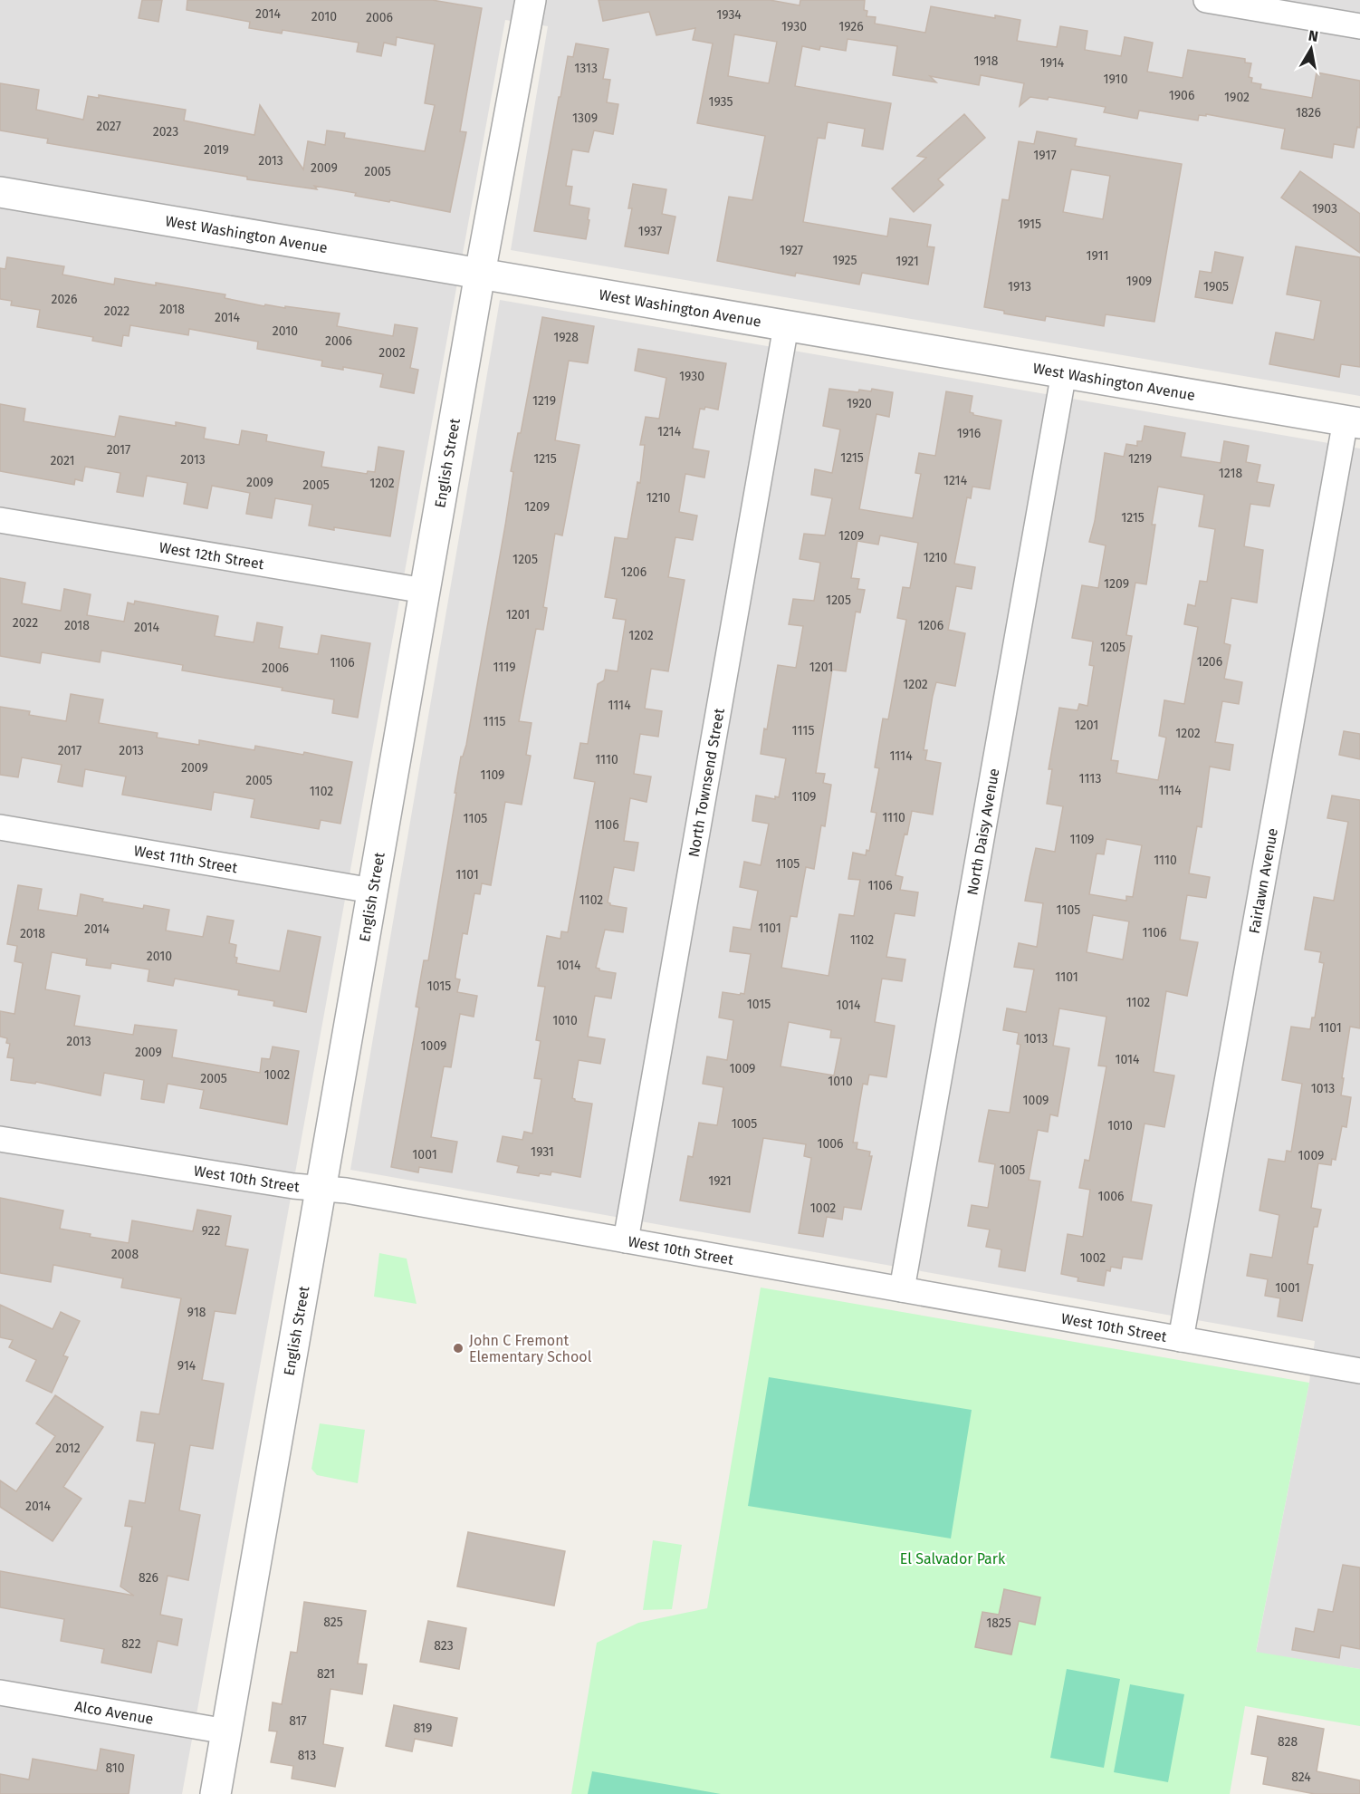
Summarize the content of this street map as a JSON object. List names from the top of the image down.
{
  "streets": {
    "street": [
      "West Washington Avenue",
      "English Street",
      "West 12th Street",
      "North Townsend Street",
      "North Daisy Avenue",
      "West 11th Street",
      "Fairlawn Avenue",
      "West 10th Street",
      "Alco Avenue"
    ]
  },
  "crossings": [
    ["West Washington Avenue", "English Street"],
    ["West Washington Avenue", "North Townsend Street"],
    ["West Washington Avenue", "North Daisy Avenue"],
    ["West Washington Avenue", "Fairlawn Avenue"],
    ["English Street", "West 12th Street"],
    ["English Street", "West 11th Street"],
    ["English Street", "West 10th Street"],
    ["English Street", "Alco Avenue"],
    ["North Townsend Street", "West 10th Street"],
    ["North Daisy Avenue", "West 10th Street"],
    ["Fairlawn Avenue", "West 10th Street"]
  ],
  "parks": ["El Salvador Park"],
  "places": ["John C Fremont Elementary School"],
  "house_numbers": [
    "2014",
    "1934",
    "2010",
    "2006",
    "1930",
    "1926",
    "1918",
    "1914",
    "1313",
    "1910",
    "1906",
    "1902",
    "1935",
    "1826",
    "1309",
    "2027",
    "2023",
    "2019",
    "1917",
    "2013",
    "2009",
    "2005",
    "1903",
    "1915",
    "1937",
    "1927",
    "1911",
    "1925",
    "1921",
    "1909",
    "1913",
    "1905",
    "2026",
    "2018",
    "2022",
    "2014",
    "2010",
    "1928",
    "2006",
    "2002",
    "1930",
    "1219",
    "1920",
    "1214",
    "1916",
    "2017",
    "1215",
    "1215",
    "1219",
    "2013",
    "2021",
    "1218",
    "1214",
    "2009",
    "1202",
    "2005",
    "1210",
    "1209",
    "1215",
    "1209",
    "1210",
    "1205",
    "1206",
    "1209",
    "1205",
    "1201",
    "2022",
    "2018",
    "1206",
    "2014",
    "1202",
    "1205",
    "1206",
    "1106",
    "1119",
    "1201",
    "2006",
    "1202",
    "1114",
    "1115",
    "1201",
    "1115",
    "1202",
    "2017",
    "2013",
    "1114",
    "1110",
    "2009",
    "1109",
    "1113",
    "2005",
    "1114",
    "1102",
    "1109",
    "1110",
    "1105",
    "1106",
    "1109",
    "1110",
    "1105",
    "1101",
    "1106",
    "1102",
    "1105",
    "1101",
    "2014",
    "1106",
    "2018",
    "1102",
    "2010",
    "1014",
    "1101",
    "1015",
    "1102",
    "1015",
    "1014",
    "1010",
    "1101",
    "1013",
    "2013",
    "1009",
    "2009",
    "1014",
    "1009",
    "1002",
    "2005",
    "1010",
    "1013",
    "1009",
    "1005",
    "1010",
    "1006",
    "1931",
    "1001",
    "1009",
    "1005",
    "1921",
    "1006",
    "1002",
    "922",
    "2008",
    "1002",
    "1001",
    "918",
    "914",
    "2012",
    "2014",
    "826",
    "825",
    "1825",
    "822",
    "823",
    "821",
    "817",
    "819",
    "828",
    "813",
    "810",
    "824"
  ],
  "north": "top"
}
